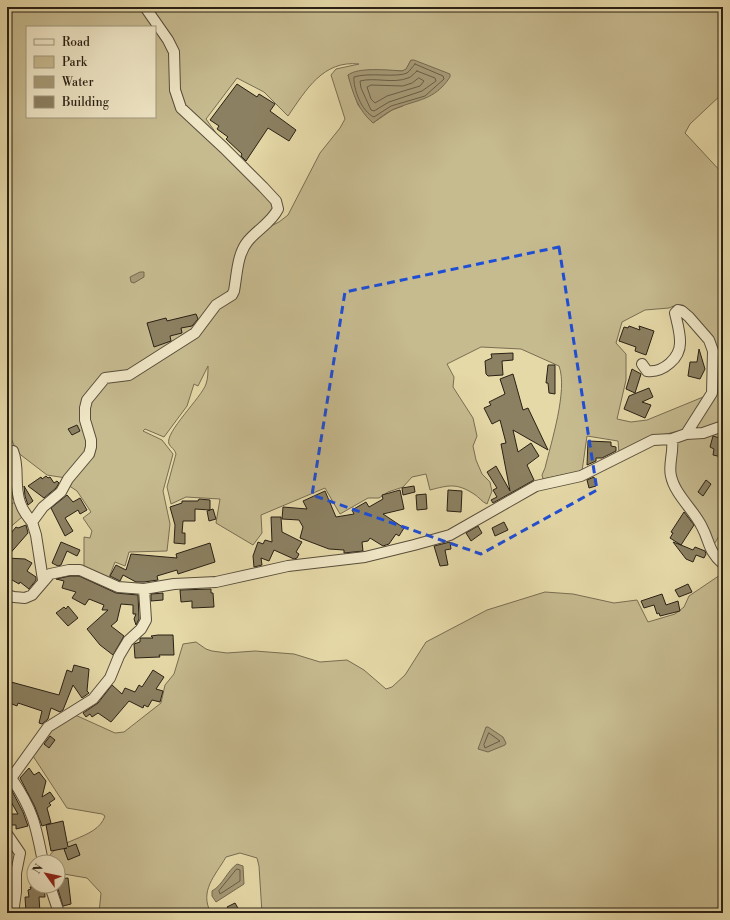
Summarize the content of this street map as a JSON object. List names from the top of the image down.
{
  "legend": [
    "Road",
    "Park",
    "Water",
    "Building"
  ],
  "north": "top left"
}
